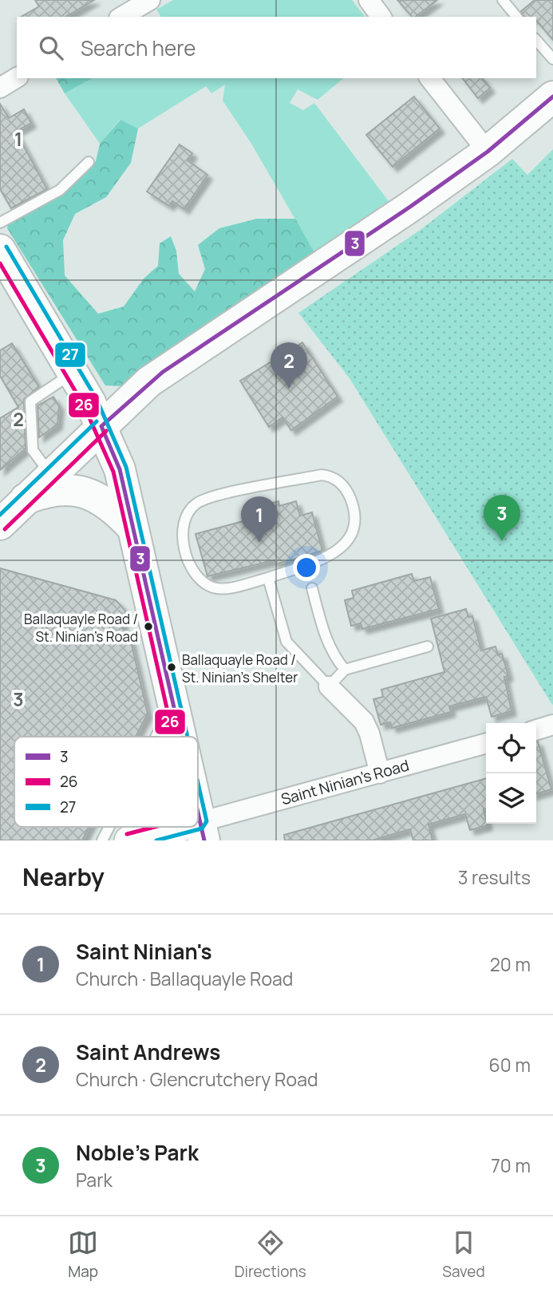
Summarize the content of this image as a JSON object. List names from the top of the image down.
{
  "streets": {
    "street": ["Saint Ninian's Road"]
  },
  "places": ["Ballaquayle Road / St. Ninian's Road", "Ballaquayle Road / St. Ninian's Shelter"],
  "lines": ["transit line 3", "transit line 27", "transit line 26"],
  "legend": ["3", "26", "27"],
  "page": {
    "search": "Search here",
    "pins": ["2", "3", "1"],
    "heading": ["Nearby", "3 results"],
    "list": [
      {
        "mark": "1",
        "name": "Saint Ninian's",
        "note": "Church · Ballaquayle Road",
        "value": "20 m"
      },
      {
        "mark": "2",
        "name": "Saint Andrews",
        "note": "Church · Glencrutchery Road",
        "value": "60 m"
      },
      {
        "mark": "3",
        "name": "Noble's Park",
        "note": "Park",
        "value": "70 m"
      }
    ],
    "nav": ["Map", "Directions", "Saved"]
  },
  "grid": {
    "rows": ["1", "2", "3"]
  }
}
